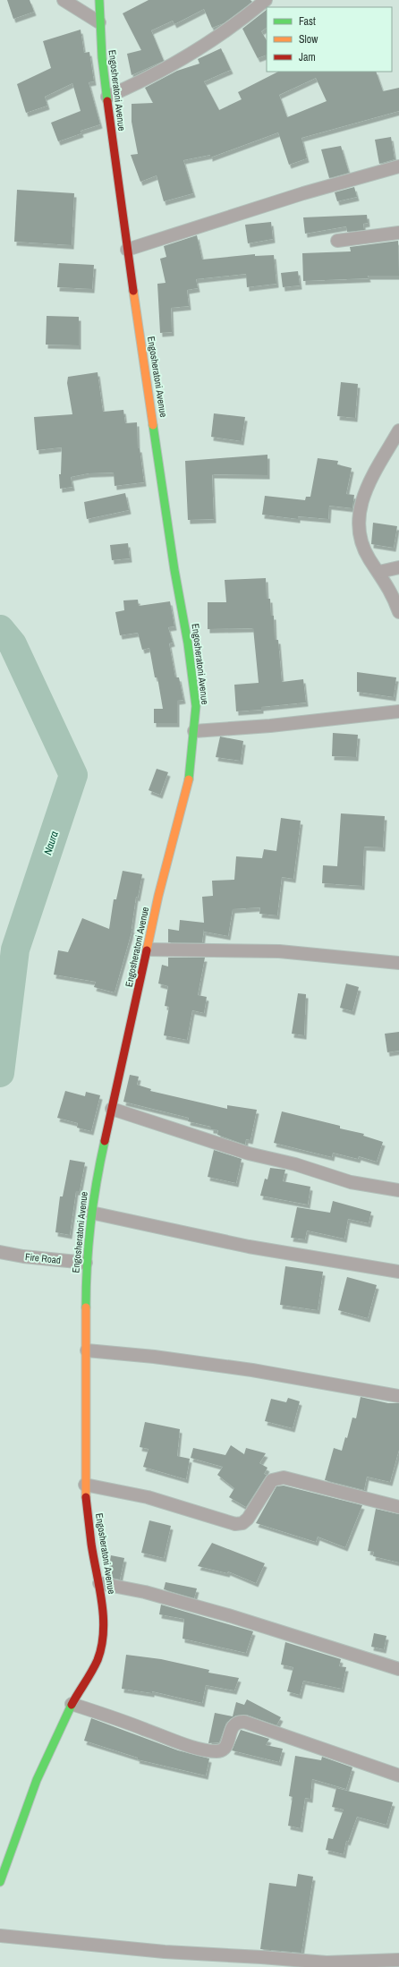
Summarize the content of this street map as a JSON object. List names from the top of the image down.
{
  "streets": {
    "street": ["Engosheratoni Avenue", "Fire Road"]
  },
  "crossings": [
    ["Engosheratoni Avenue", "Fire Road"]
  ],
  "water": ["Naura"],
  "legend": ["Fast", "Slow", "Jam"]
}
